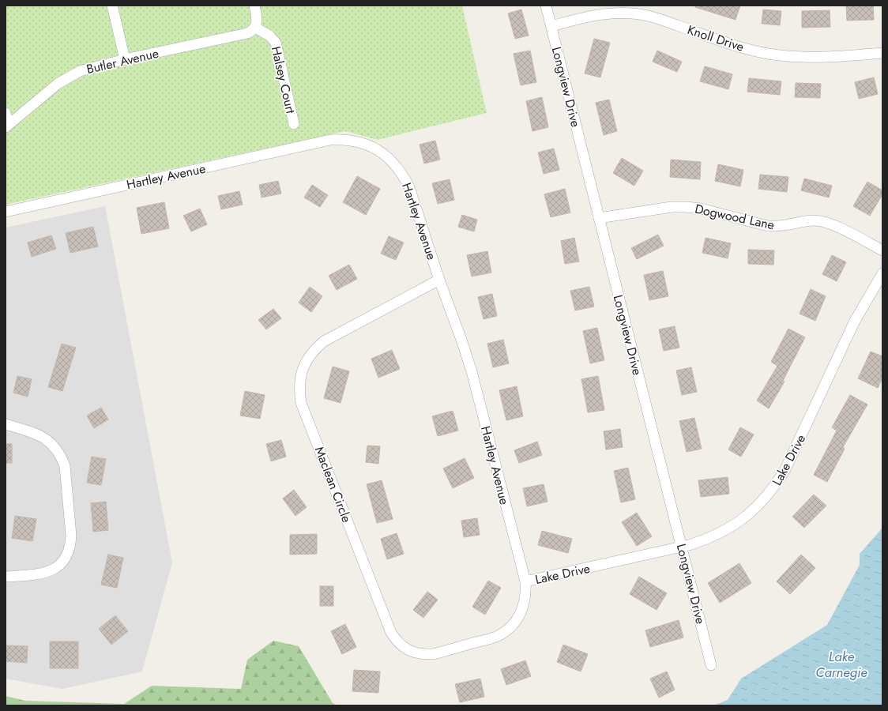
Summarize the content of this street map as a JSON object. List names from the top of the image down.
{
  "streets": {
    "street": [
      "Knoll Drive",
      "Butler Avenue",
      "Halsey Court",
      "Longview Drive",
      "Hartley Avenue",
      "Dogwood Lane",
      "Lake Drive",
      "Maclean Circle"
    ]
  },
  "crossings": [
    ["Knoll Drive", "Longview Drive"],
    ["Butler Avenue", "Halsey Court"],
    ["Longview Drive", "Dogwood Lane"],
    ["Longview Drive", "Lake Drive"],
    ["Hartley Avenue", "Lake Drive"],
    ["Hartley Avenue", "Maclean Circle"]
  ],
  "water": ["Lake Carnegie"]
}
